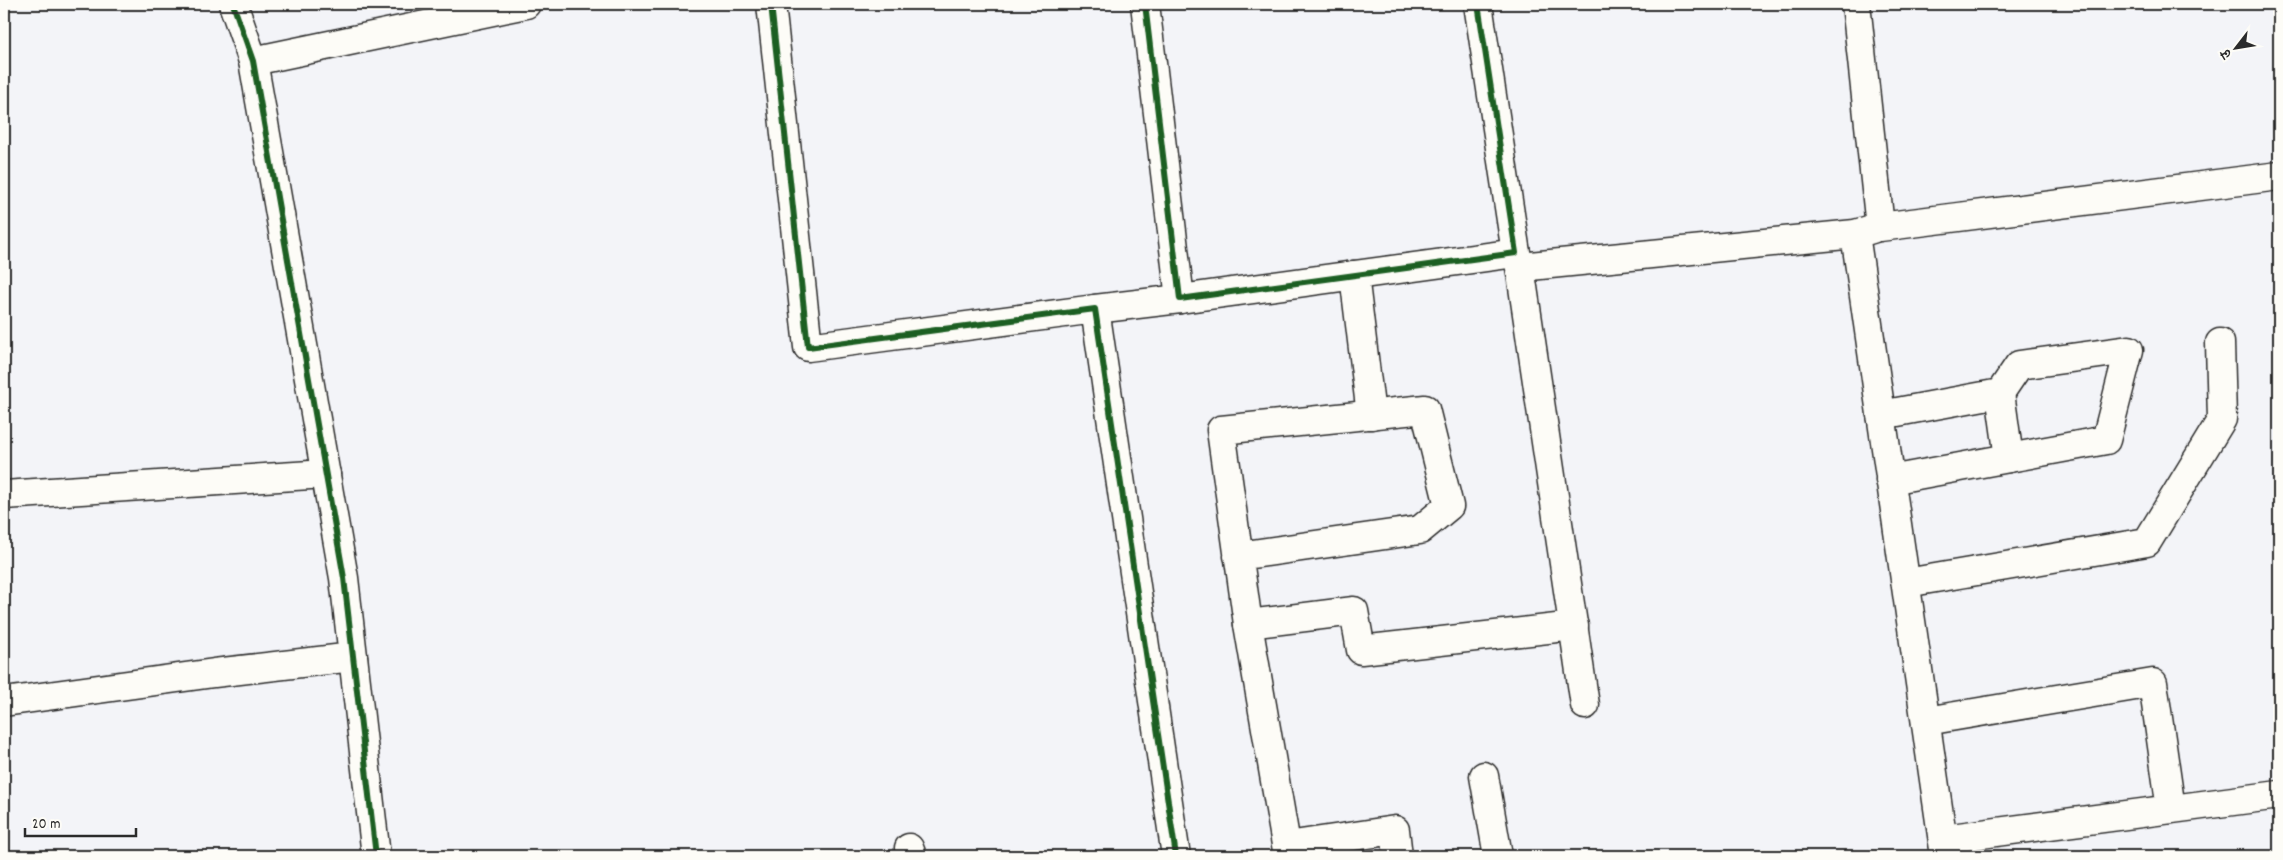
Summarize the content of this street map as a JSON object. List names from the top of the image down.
{
  "scale_bar": "20 m",
  "north": "bottom left"
}
